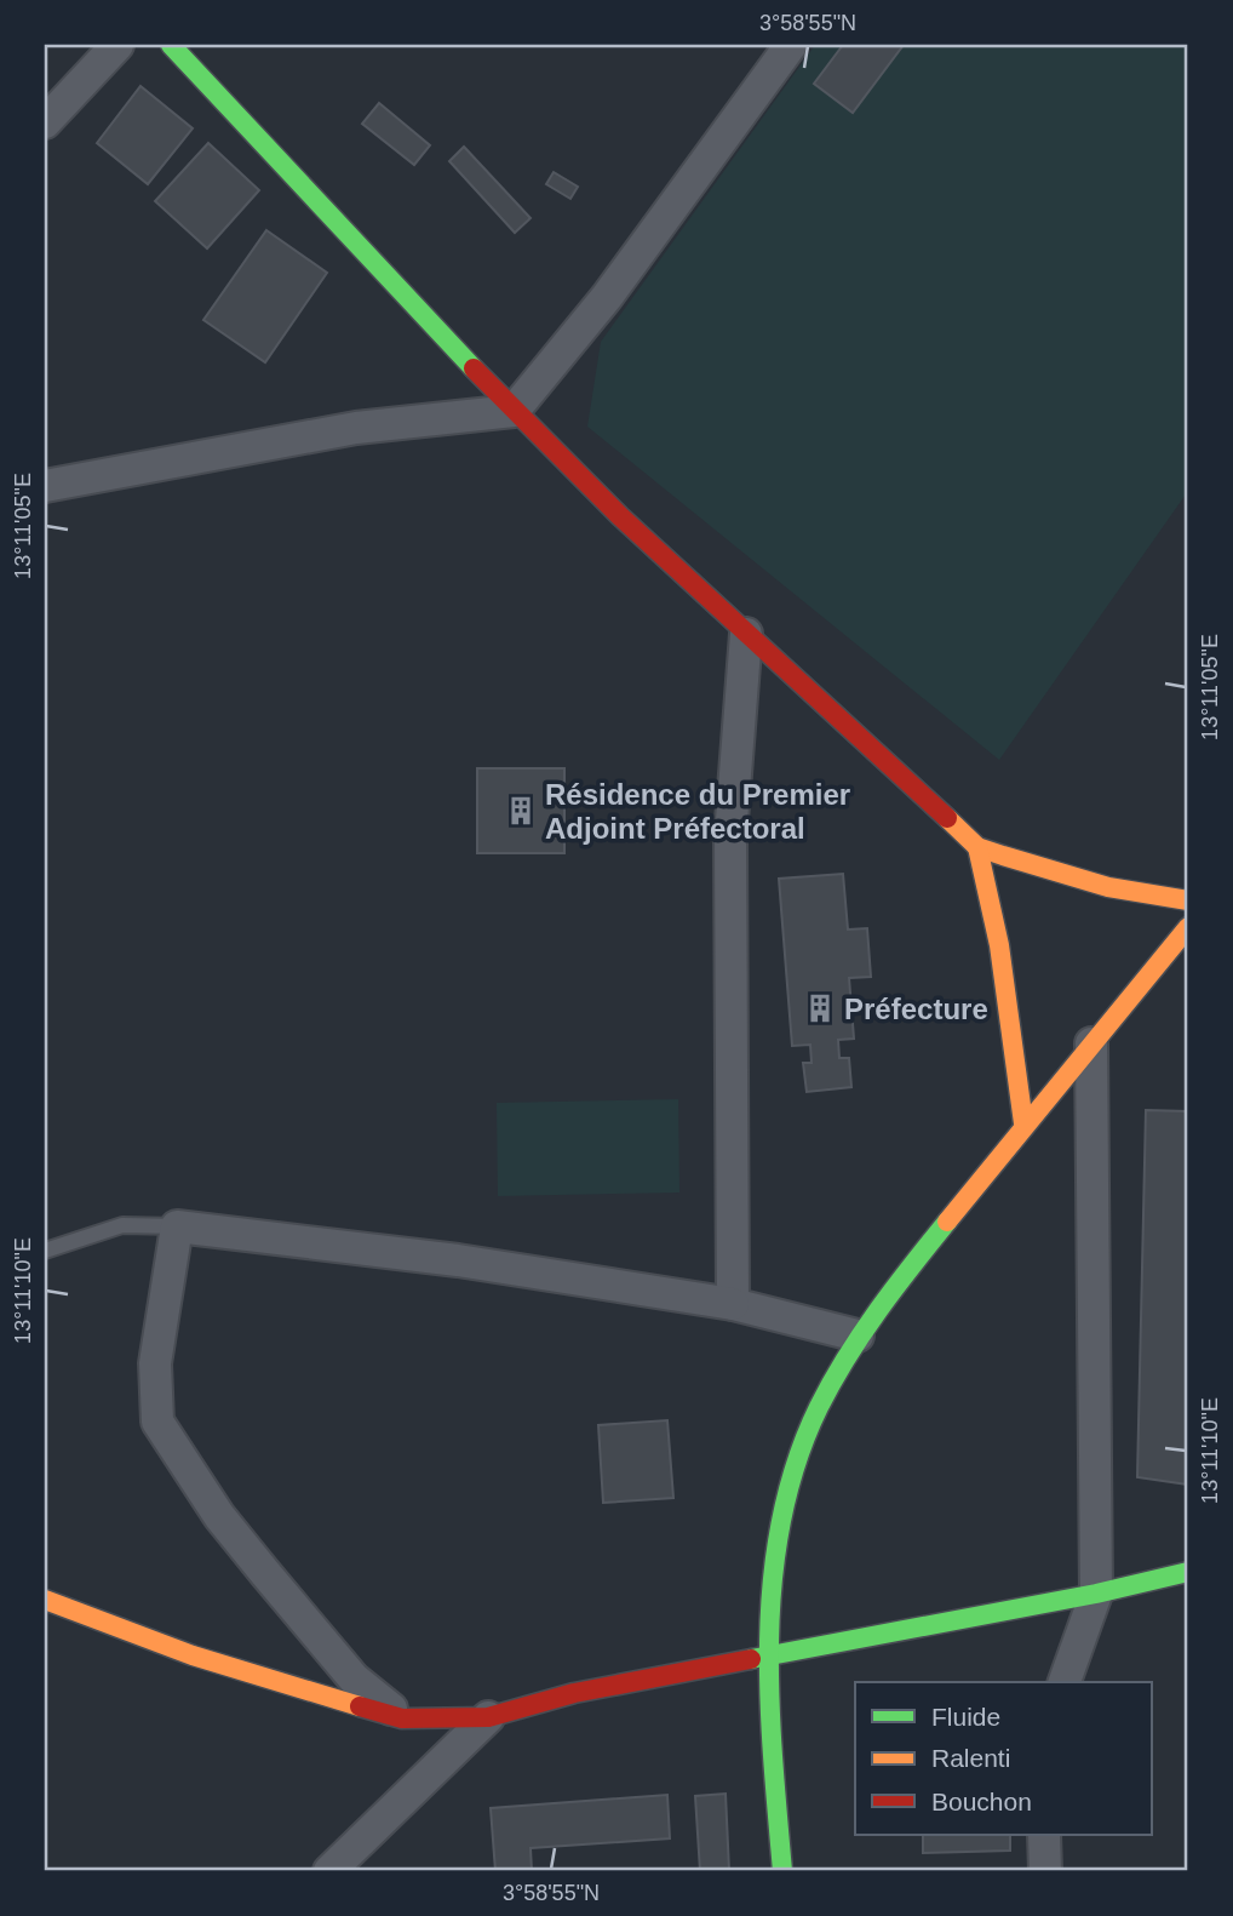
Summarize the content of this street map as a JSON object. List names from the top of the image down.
{
  "places": {
    "building": ["Résidence du Premier Adjoint Préfectoral", "Préfecture"]
  },
  "legend": ["Fluide", "Ralenti", "Bouchon"],
  "coordinates": ["3°58'55\"N", "13°11'05\"E", "13°11'10\"E"]
}
